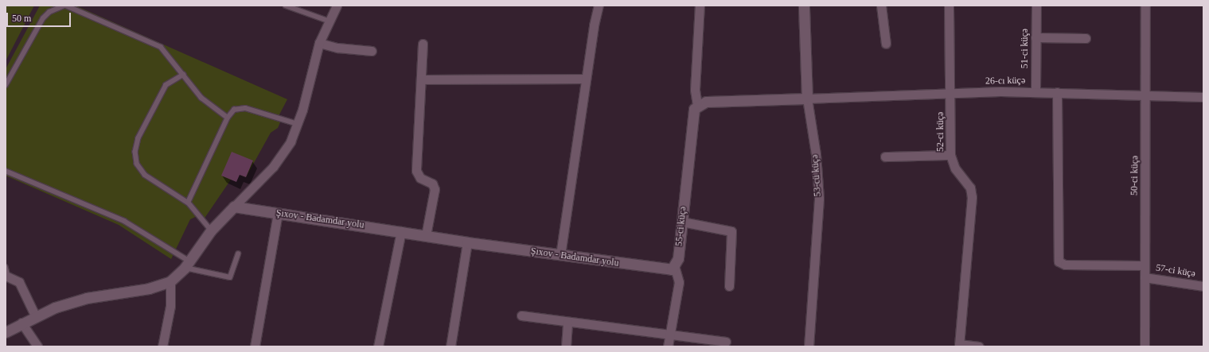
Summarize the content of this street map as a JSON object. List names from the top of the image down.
{
  "streets": {
    "street": [
      "51-ci küçə",
      "26-cı küçə",
      "52-ci küçə",
      "53-cü küçə",
      "50-ci küçə",
      "Şıxov - Badamdar yolu",
      "55-ci küçə",
      "57-ci küçə"
    ]
  },
  "crossings": [
    ["51-ci küçə", "26-cı küçə"],
    ["26-cı küçə", "52-ci küçə"],
    ["26-cı küçə", "53-cü küçə"],
    ["26-cı küçə", "50-ci küçə"],
    ["50-ci küçə", "57-ci küçə"],
    ["Şıxov - Badamdar yolu", "55-ci küçə"]
  ],
  "scale_bar": "50 m"
}
